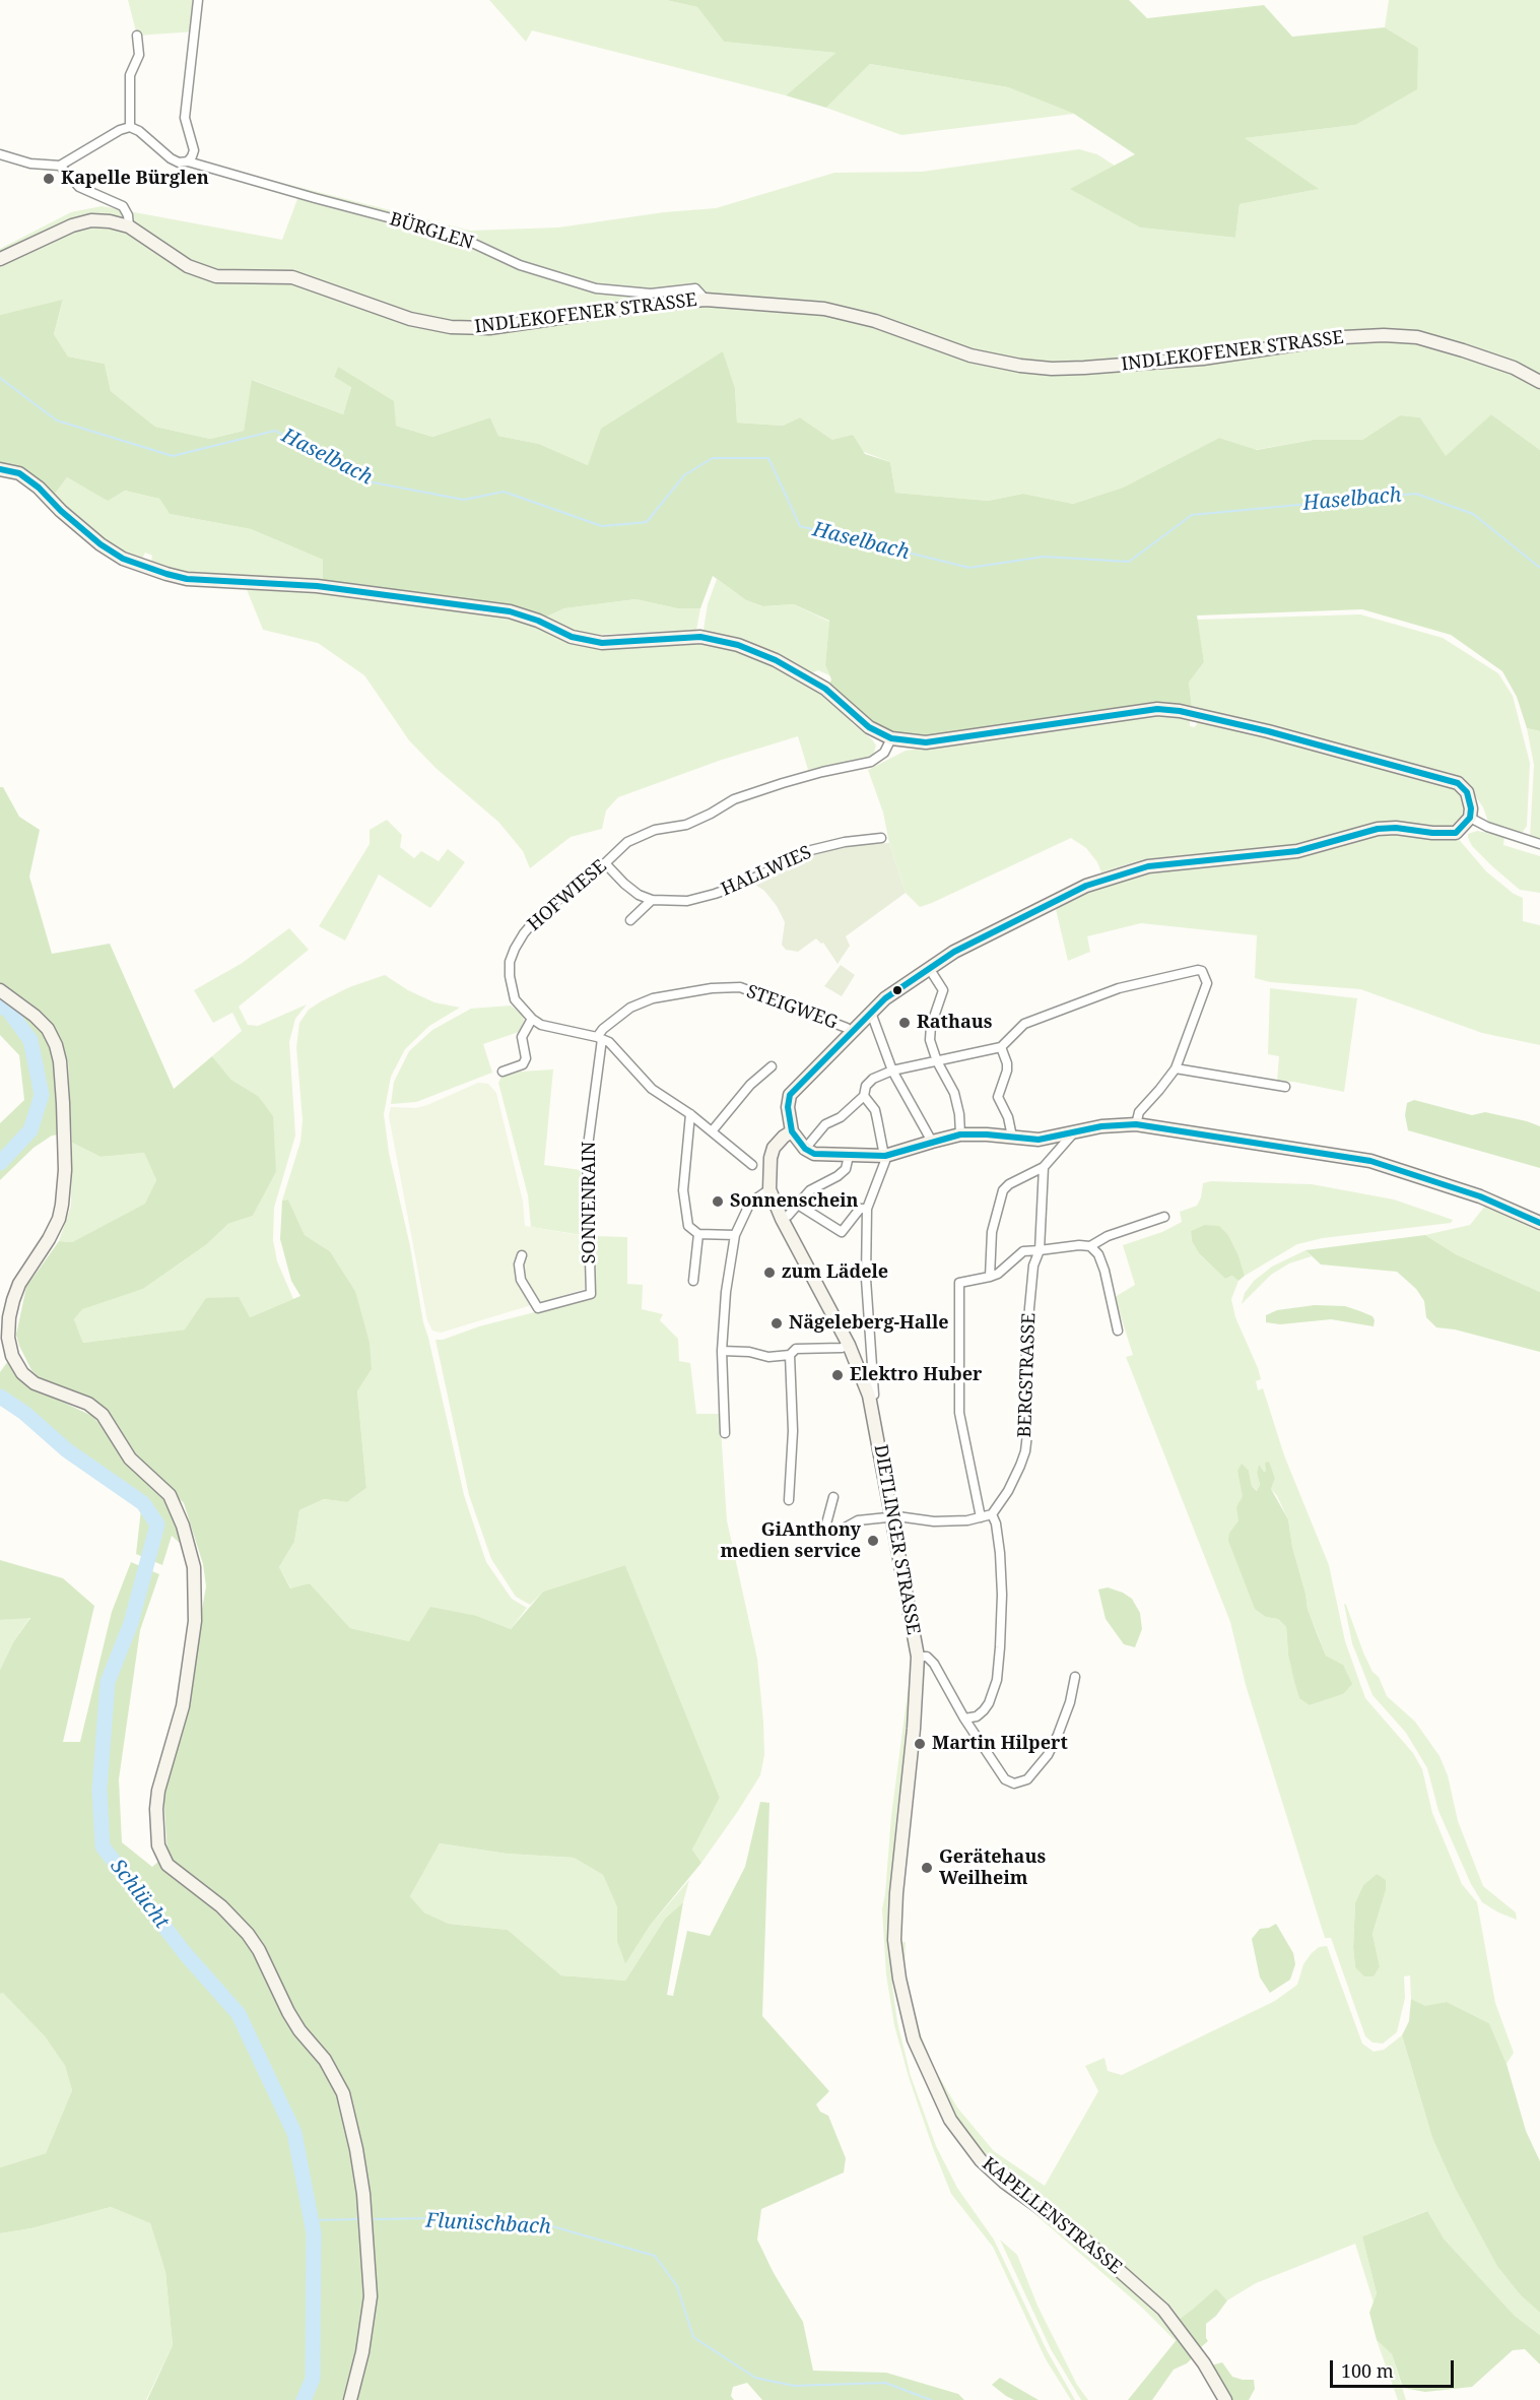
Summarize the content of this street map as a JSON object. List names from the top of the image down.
{
  "streets": {
    "street": [
      "BÜRGLEN",
      "INDLEKOFENER STRASSE",
      "HALLWIES",
      "HOFWIESE",
      "STEIGWEG",
      "SONNENRAIN",
      "BERGSTRASSE",
      "DIETLINGER STRASSE",
      "KAPELLENSTRASSE"
    ]
  },
  "crossings": [
    ["BÜRGLEN", "INDLEKOFENER STRASSE"],
    ["STEIGWEG", "SONNENRAIN"],
    ["DIETLINGER STRASSE", "KAPELLENSTRASSE"]
  ],
  "water": ["Haselbach", "Schlücht", "Flunischbach"],
  "places": [
    "Kapelle Bürglen",
    "Rathaus",
    "Sonnenschein",
    "zum Lädele",
    "Nägeleberg-Halle",
    "Elektro Huber",
    "GiAnthony medien service",
    "Martin Hilpert",
    "Gerätehaus Weilheim"
  ],
  "scale_bar": "100 m"
}
